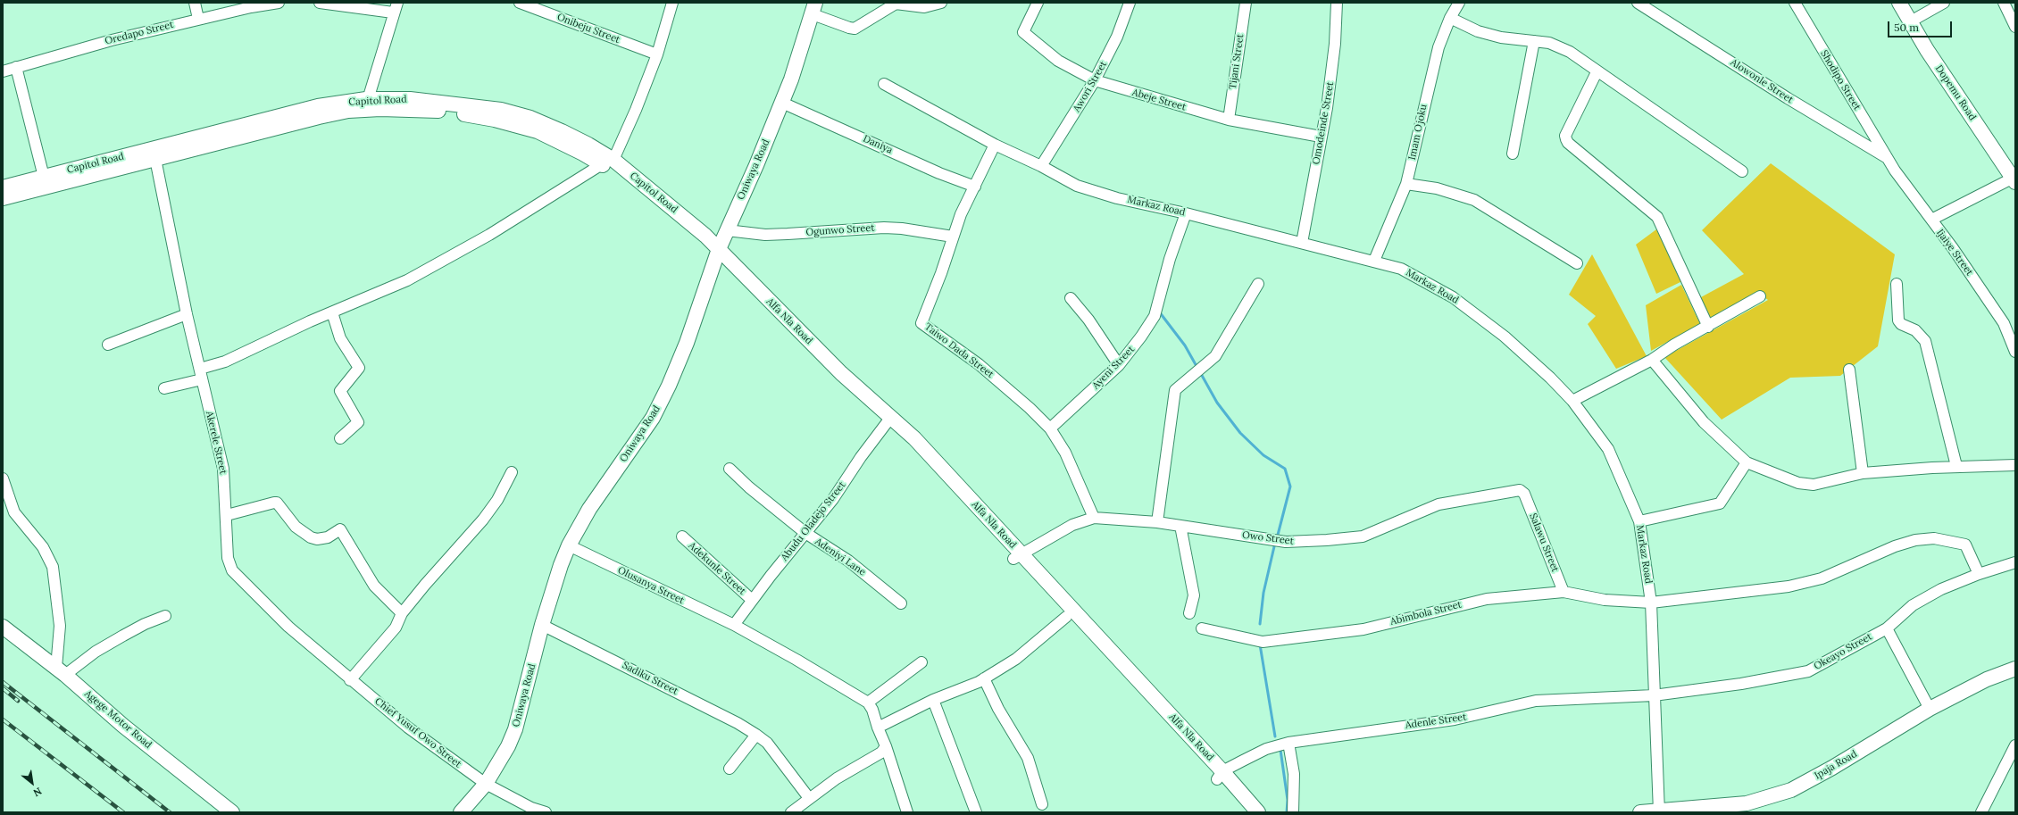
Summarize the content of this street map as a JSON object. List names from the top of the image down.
{
  "streets": {
    "main road": [
      "Dopemu Road",
      "Capitol Road",
      "Oniwaya Road",
      "Alfa Nla Road",
      "Agege Motor Road",
      "Ipaja Road"
    ],
    "street": [
      "Onibeju Street",
      "Oredapo Street",
      "Tijani Street",
      "Shodipo Street",
      "Alowonle Street",
      "Awori Street",
      "Abeje Street",
      "Omodeinde Street",
      "Imam Ojoku",
      "Daniya",
      "Markaz Road",
      "Ogunwo Street",
      "Ijaiye Street",
      "Taiwo Dada Street",
      "Ayeni Street",
      "Akerele Street",
      "Abudu Oladejo Street",
      "Owo Street",
      "Salawu Street",
      "Adeniyi Lane",
      "Adekunle Street",
      "Olusanya Street",
      "Abimbola Street",
      "Okeayo Street",
      "Sadiku Street",
      "Adenle Street",
      "Chief Yusuf Owo Street"
    ]
  },
  "crossings": [
    ["Tijani Street", "Abeje Street"],
    ["Shodipo Street", "Alowonle Street"],
    ["Shodipo Street", "Ijaiye Street"],
    ["Alowonle Street", "Ijaiye Street"],
    ["Awori Street", "Abeje Street"],
    ["Awori Street", "Markaz Road"],
    ["Abeje Street", "Omodeinde Street"],
    ["Capitol Road", "Oniwaya Road"],
    ["Capitol Road", "Alfa Nla Road"],
    ["Capitol Road", "Akerele Street"],
    ["Omodeinde Street", "Markaz Road"],
    ["Imam Ojoku", "Markaz Road"],
    ["Daniya", "Oniwaya Road"],
    ["Daniya", "Taiwo Dada Street"],
    ["Oniwaya Road", "Ogunwo Street"],
    ["Oniwaya Road", "Alfa Nla Road"],
    ["Oniwaya Road", "Olusanya Street"],
    ["Oniwaya Road", "Sadiku Street"],
    ["Oniwaya Road", "Chief Yusuf Owo Street"],
    ["Markaz Road", "Taiwo Dada Street"],
    ["Markaz Road", "Ayeni Street"],
    ["Markaz Road", "Abimbola Street"],
    ["Markaz Road", "Okeayo Street"],
    ["Markaz Road", "Adenle Street"],
    ["Markaz Road", "Ipaja Road"],
    ["Ogunwo Street", "Taiwo Dada Street"],
    ["Alfa Nla Road", "Abudu Oladejo Street"],
    ["Alfa Nla Road", "Owo Street"],
    ["Alfa Nla Road", "Adenle Street"],
    ["Taiwo Dada Street", "Ayeni Street"],
    ["Taiwo Dada Street", "Owo Street"],
    ["Akerele Street", "Chief Yusuf Owo Street"],
    ["Abudu Oladejo Street", "Adeniyi Lane"],
    ["Abudu Oladejo Street", "Adekunle Street"],
    ["Abudu Oladejo Street", "Olusanya Street"],
    ["Owo Street", "Salawu Street"],
    ["Salawu Street", "Abimbola Street"],
    ["Abimbola Street", "Okeayo Street"],
    ["Okeayo Street", "Adenle Street"]
  ],
  "scale_bar": "50 m",
  "north": "bottom right"
}
